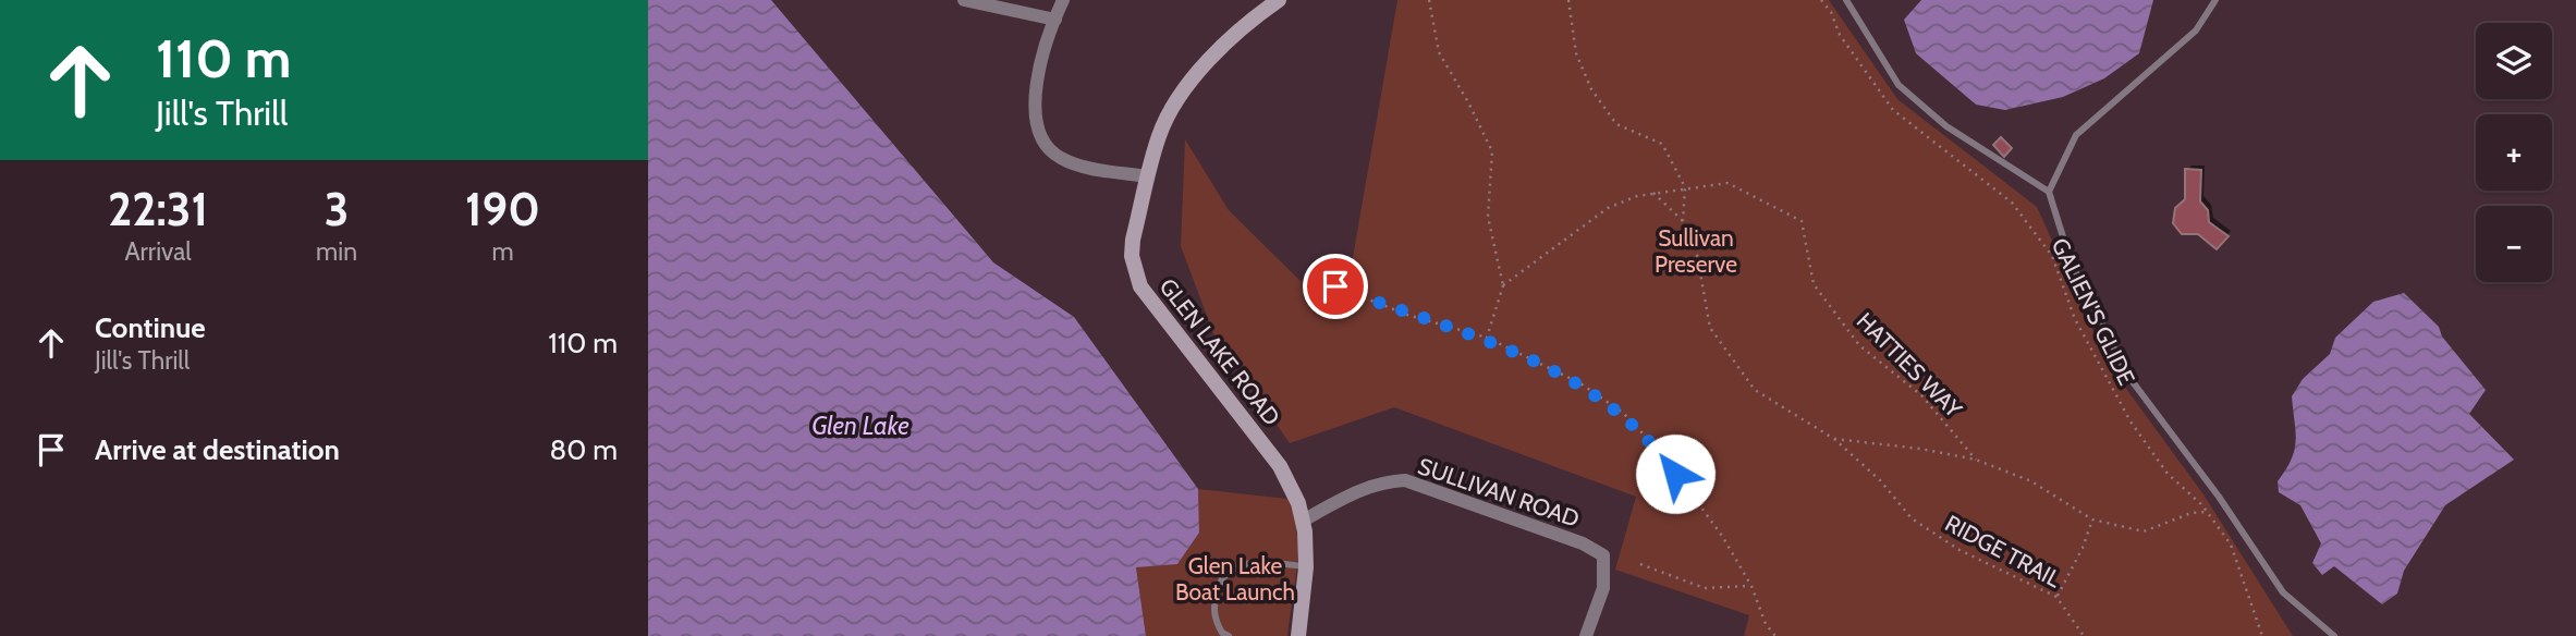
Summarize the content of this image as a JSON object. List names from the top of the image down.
{
  "streets": {
    "street": ["GLEN LAKE ROAD", "SULLIVAN ROAD"],
    "path": ["GALIEN'S GLIDE", "HATTIES WAY", "RIDGE TRAIL"]
  },
  "crossings": [
    ["GLEN LAKE ROAD", "SULLIVAN ROAD"],
    ["HATTIES WAY", "RIDGE TRAIL"]
  ],
  "water": ["Glen Lake"],
  "parks": ["Sullivan Preserve", "Glen Lake Boat Launch"],
  "page": {
    "turn": ["110 m", "Jill's Thrill"],
    "map_buttons": ["+", "−"],
    "eta": [
      "22:31",
      "Arrival",
      "3",
      "min",
      "190",
      "m"
    ],
    "list": [
      {
        "name": "Continue",
        "note": "Jill's Thrill",
        "value": "110 m"
      },
      {
        "name": "Arrive at destination",
        "value": "80 m"
      }
    ]
  }
}
